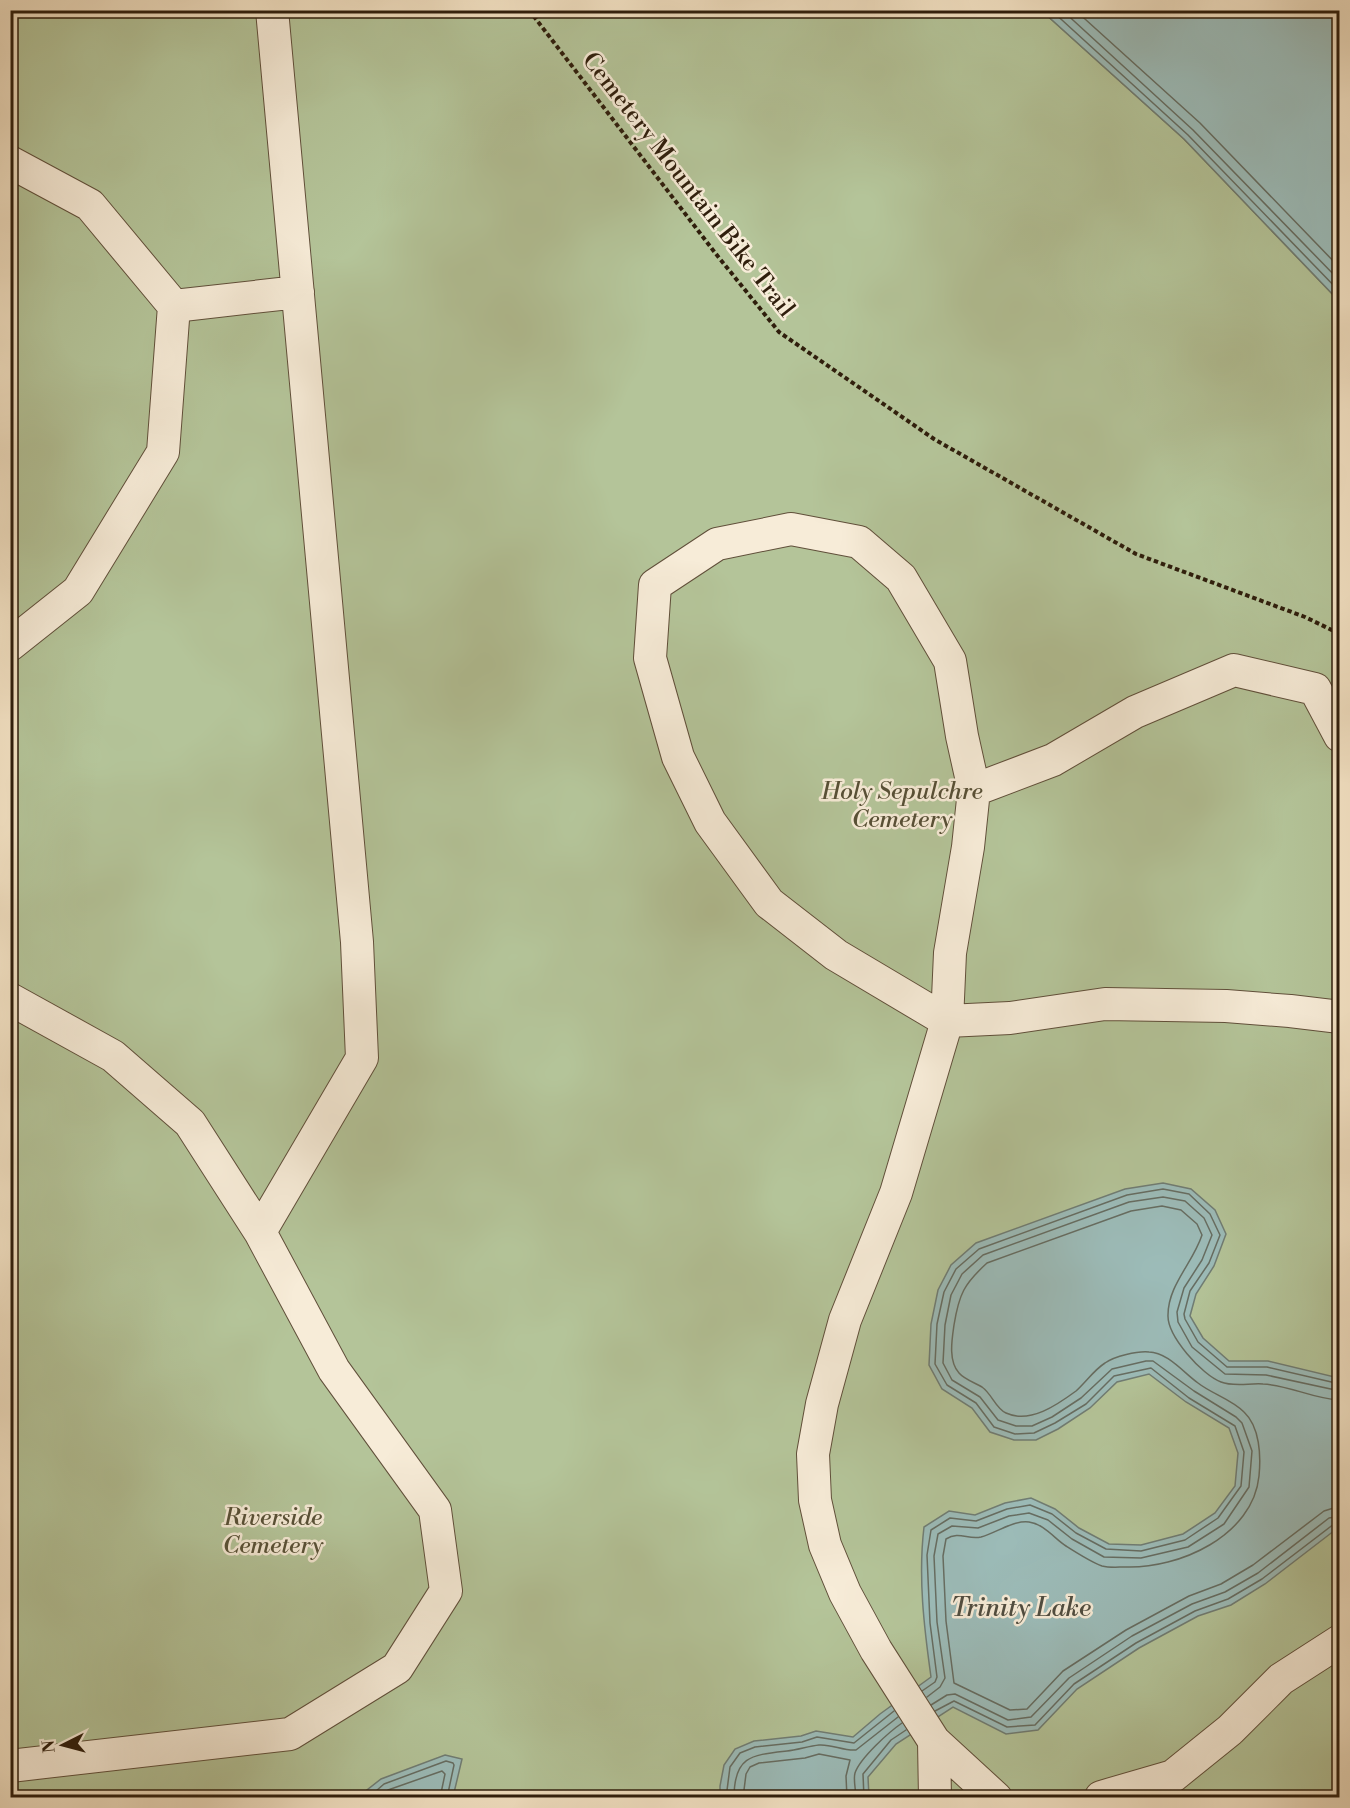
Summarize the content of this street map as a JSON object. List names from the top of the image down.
{
  "streets": {
    "path": ["Cemetery Mountain Bike Trail"]
  },
  "water": ["Trinity Lake"],
  "parks": ["Holy Sepulchre Cemetery", "Riverside Cemetery"],
  "north": "left"
}
